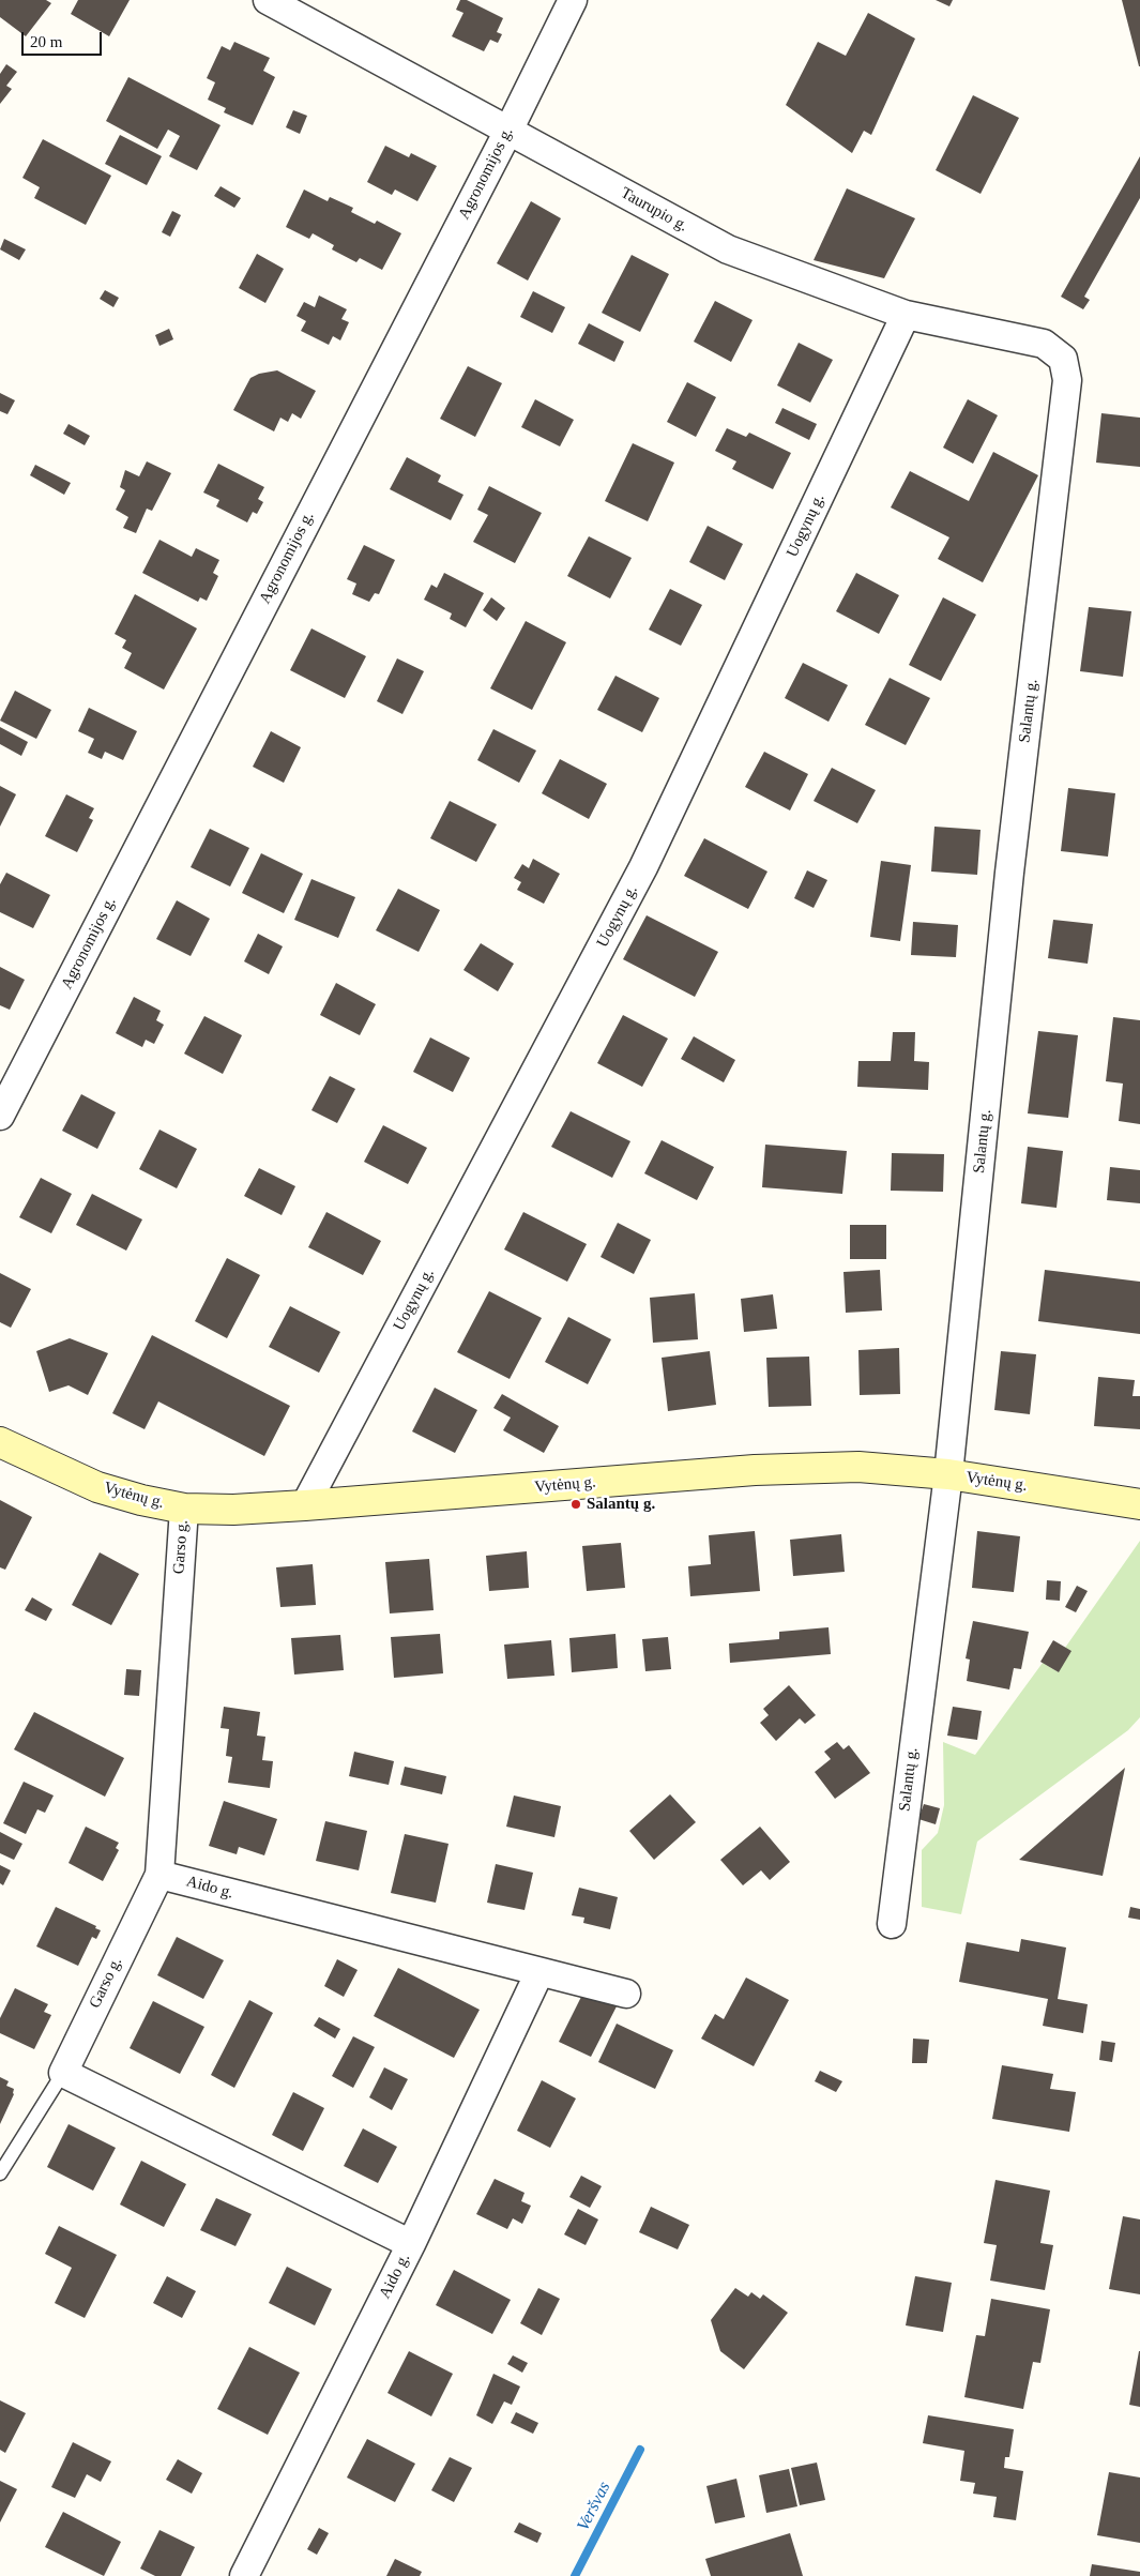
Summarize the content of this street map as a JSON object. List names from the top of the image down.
{
  "streets": {
    "main road": ["Vytėnų g."],
    "street": [
      "Agronomijos g.",
      "Taurupio g.",
      "Uogynų g.",
      "Salantų g.",
      "Garso g.",
      "Aido g."
    ]
  },
  "crossings": [
    ["Agronomijos g.", "Taurupio g."],
    ["Taurupio g.", "Uogynų g."],
    ["Taurupio g.", "Salantų g."],
    ["Uogynų g.", "Vytėnų g."],
    ["Salantų g.", "Vytėnų g."],
    ["Vytėnų g.", "Garso g."],
    ["Garso g.", "Aido g."]
  ],
  "water": ["Veršvas"],
  "places": ["Salantų g."],
  "scale_bar": "20 m"
}
